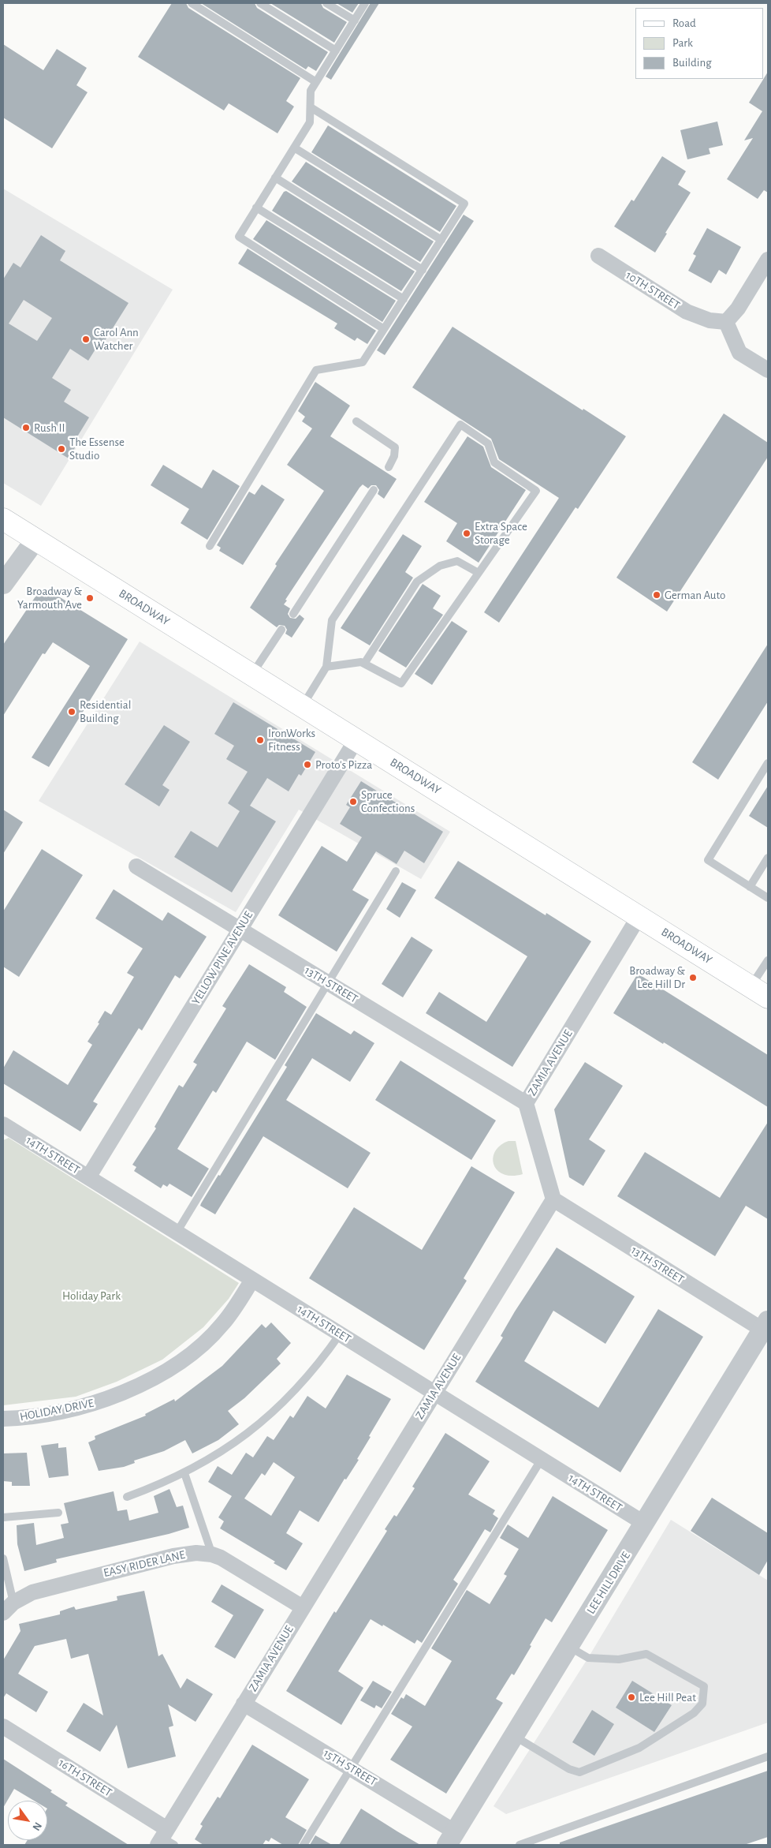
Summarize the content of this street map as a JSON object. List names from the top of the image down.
{
  "streets": {
    "main road": ["BROADWAY"],
    "street": [
      "10TH STREET",
      "YELLOW PINE AVENUE",
      "13TH STREET",
      "ZAMIA AVENUE",
      "14TH STREET",
      "HOLIDAY DRIVE",
      "EASY RIDER LANE",
      "LEE HILL DRIVE",
      "15TH STREET",
      "16TH STREET"
    ]
  },
  "crossings": [
    ["BROADWAY", "YELLOW PINE AVENUE"],
    ["BROADWAY", "ZAMIA AVENUE"],
    ["YELLOW PINE AVENUE", "13TH STREET"],
    ["YELLOW PINE AVENUE", "14TH STREET"],
    ["13TH STREET", "ZAMIA AVENUE"],
    ["13TH STREET", "LEE HILL DRIVE"],
    ["ZAMIA AVENUE", "14TH STREET"],
    ["ZAMIA AVENUE", "EASY RIDER LANE"],
    ["ZAMIA AVENUE", "15TH STREET"],
    ["ZAMIA AVENUE", "16TH STREET"],
    ["14TH STREET", "HOLIDAY DRIVE"],
    ["14TH STREET", "LEE HILL DRIVE"],
    ["LEE HILL DRIVE", "15TH STREET"]
  ],
  "parks": ["Holiday Park"],
  "places": [
    "Carol Ann Watcher",
    "Rush II",
    "The Essense Studio",
    "Extra Space Storage",
    "German Auto",
    "Broadway & Yarmouth Ave",
    "Residential Building",
    "IronWorks Fitness",
    "Proto's Pizza",
    "Spruce Confections",
    "Broadway & Lee Hill Dr",
    "Lee Hill Peat"
  ],
  "legend": ["Road", "Park", "Building"],
  "north": "bottom right"
}
